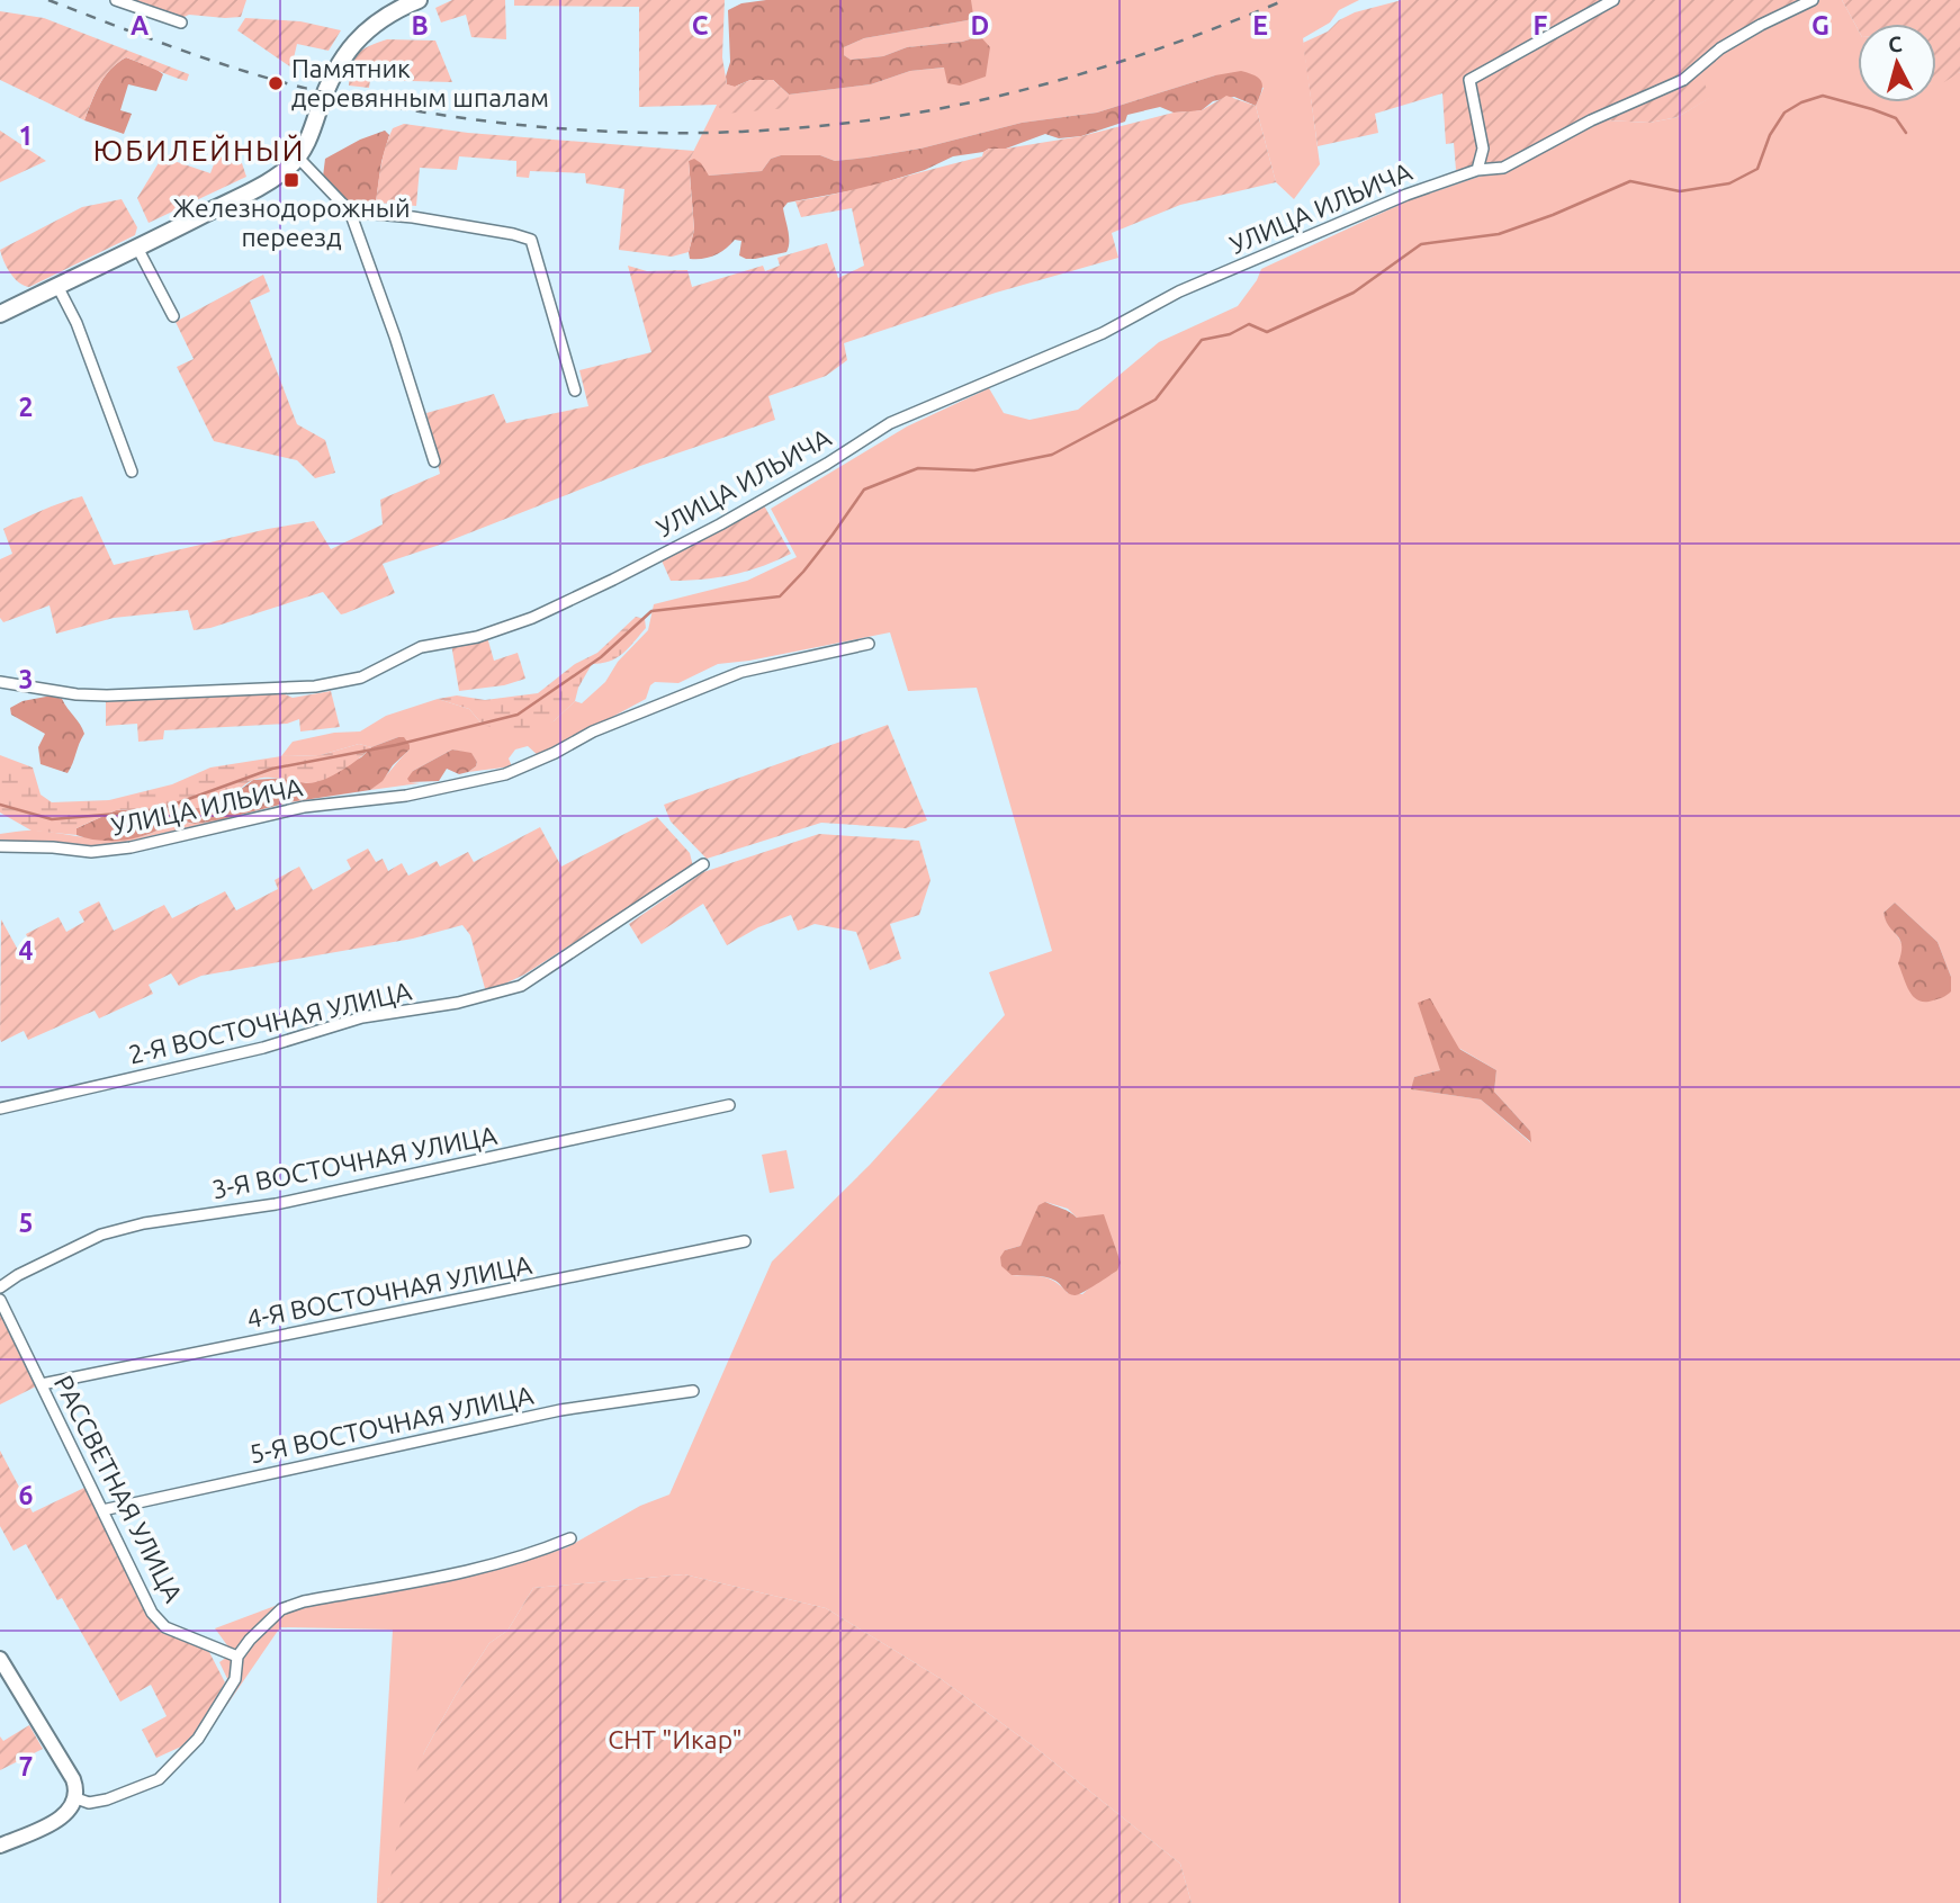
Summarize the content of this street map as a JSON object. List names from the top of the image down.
{
  "streets": {
    "street": [
      "УЛИЦА ИЛЬИЧА",
      "2-Я ВОСТОЧНАЯ УЛИЦА",
      "3-Я ВОСТОЧНАЯ УЛИЦА",
      "4-Я ВОСТОЧНАЯ УЛИЦА",
      "5-Я ВОСТОЧНАЯ УЛИЦА",
      "РАССВЕТНАЯ УЛИЦА"
    ]
  },
  "crossings": [
    ["4-Я ВОСТОЧНАЯ УЛИЦА", "РАССВЕТНАЯ УЛИЦА"],
    ["5-Я ВОСТОЧНАЯ УЛИЦА", "РАССВЕТНАЯ УЛИЦА"]
  ],
  "districts": ["ЮБИЛЕЙНЫЙ"],
  "parks": ["СНТ \"Икар\""],
  "places": {
    "other": ["Памятник деревянным шпалам"],
    "transit": ["Железнодорожный переезд"]
  },
  "north": "top",
  "grid": {
    "columns": [
      "A",
      "B",
      "C",
      "D",
      "E",
      "F",
      "G"
    ],
    "rows": [
      "1",
      "2",
      "3",
      "4",
      "5",
      "6",
      "7"
    ]
  }
}
